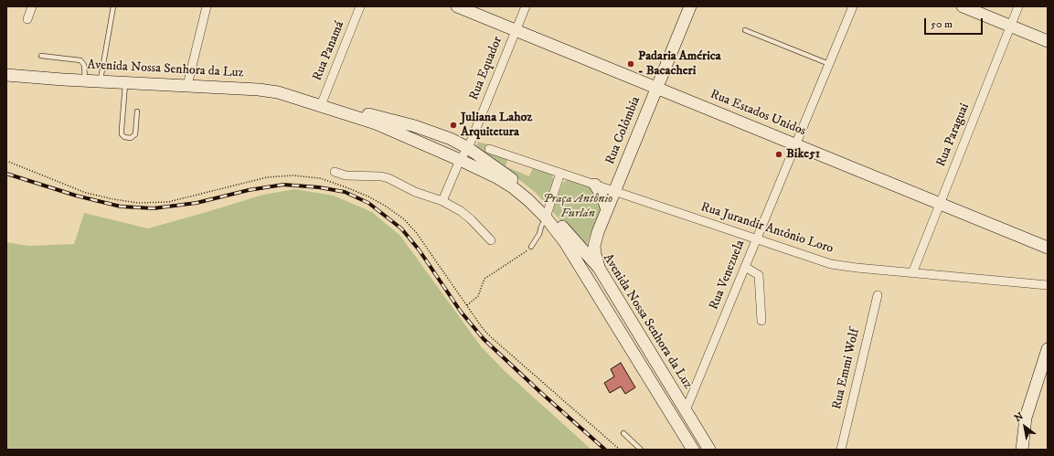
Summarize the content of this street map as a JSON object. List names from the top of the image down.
{
  "streets": {
    "main road": ["Avenida Nossa Senhora da Luz", "Rua Estados Unidos", "Rua Colômbia"],
    "street": [
      "Rua Panamá",
      "Rua Equador",
      "Rua Paraguai",
      "Rua Jurandir Antônio Loro",
      "Rua Venezuela",
      "Rua Emmi Wolf"
    ]
  },
  "crossings": [
    ["Rua Panamá", "Avenida Nossa Senhora da Luz"],
    ["Rua Equador", "Avenida Nossa Senhora da Luz"],
    ["Rua Equador", "Rua Estados Unidos"],
    ["Avenida Nossa Senhora da Luz", "Rua Colômbia"],
    ["Avenida Nossa Senhora da Luz", "Rua Venezuela"],
    ["Rua Estados Unidos", "Rua Colômbia"],
    ["Rua Estados Unidos", "Rua Paraguai"],
    ["Rua Estados Unidos", "Rua Venezuela"],
    ["Rua Colômbia", "Rua Jurandir Antônio Loro"],
    ["Rua Paraguai", "Rua Jurandir Antônio Loro"],
    ["Rua Jurandir Antônio Loro", "Rua Venezuela"]
  ],
  "parks": ["Praça Antônio Furlán"],
  "places": ["Padaria América - Bacacheri", "Juliana Lahoz Arquitetura", "Bike51"],
  "scale_bar": "50 m",
  "north": "top left"
}
